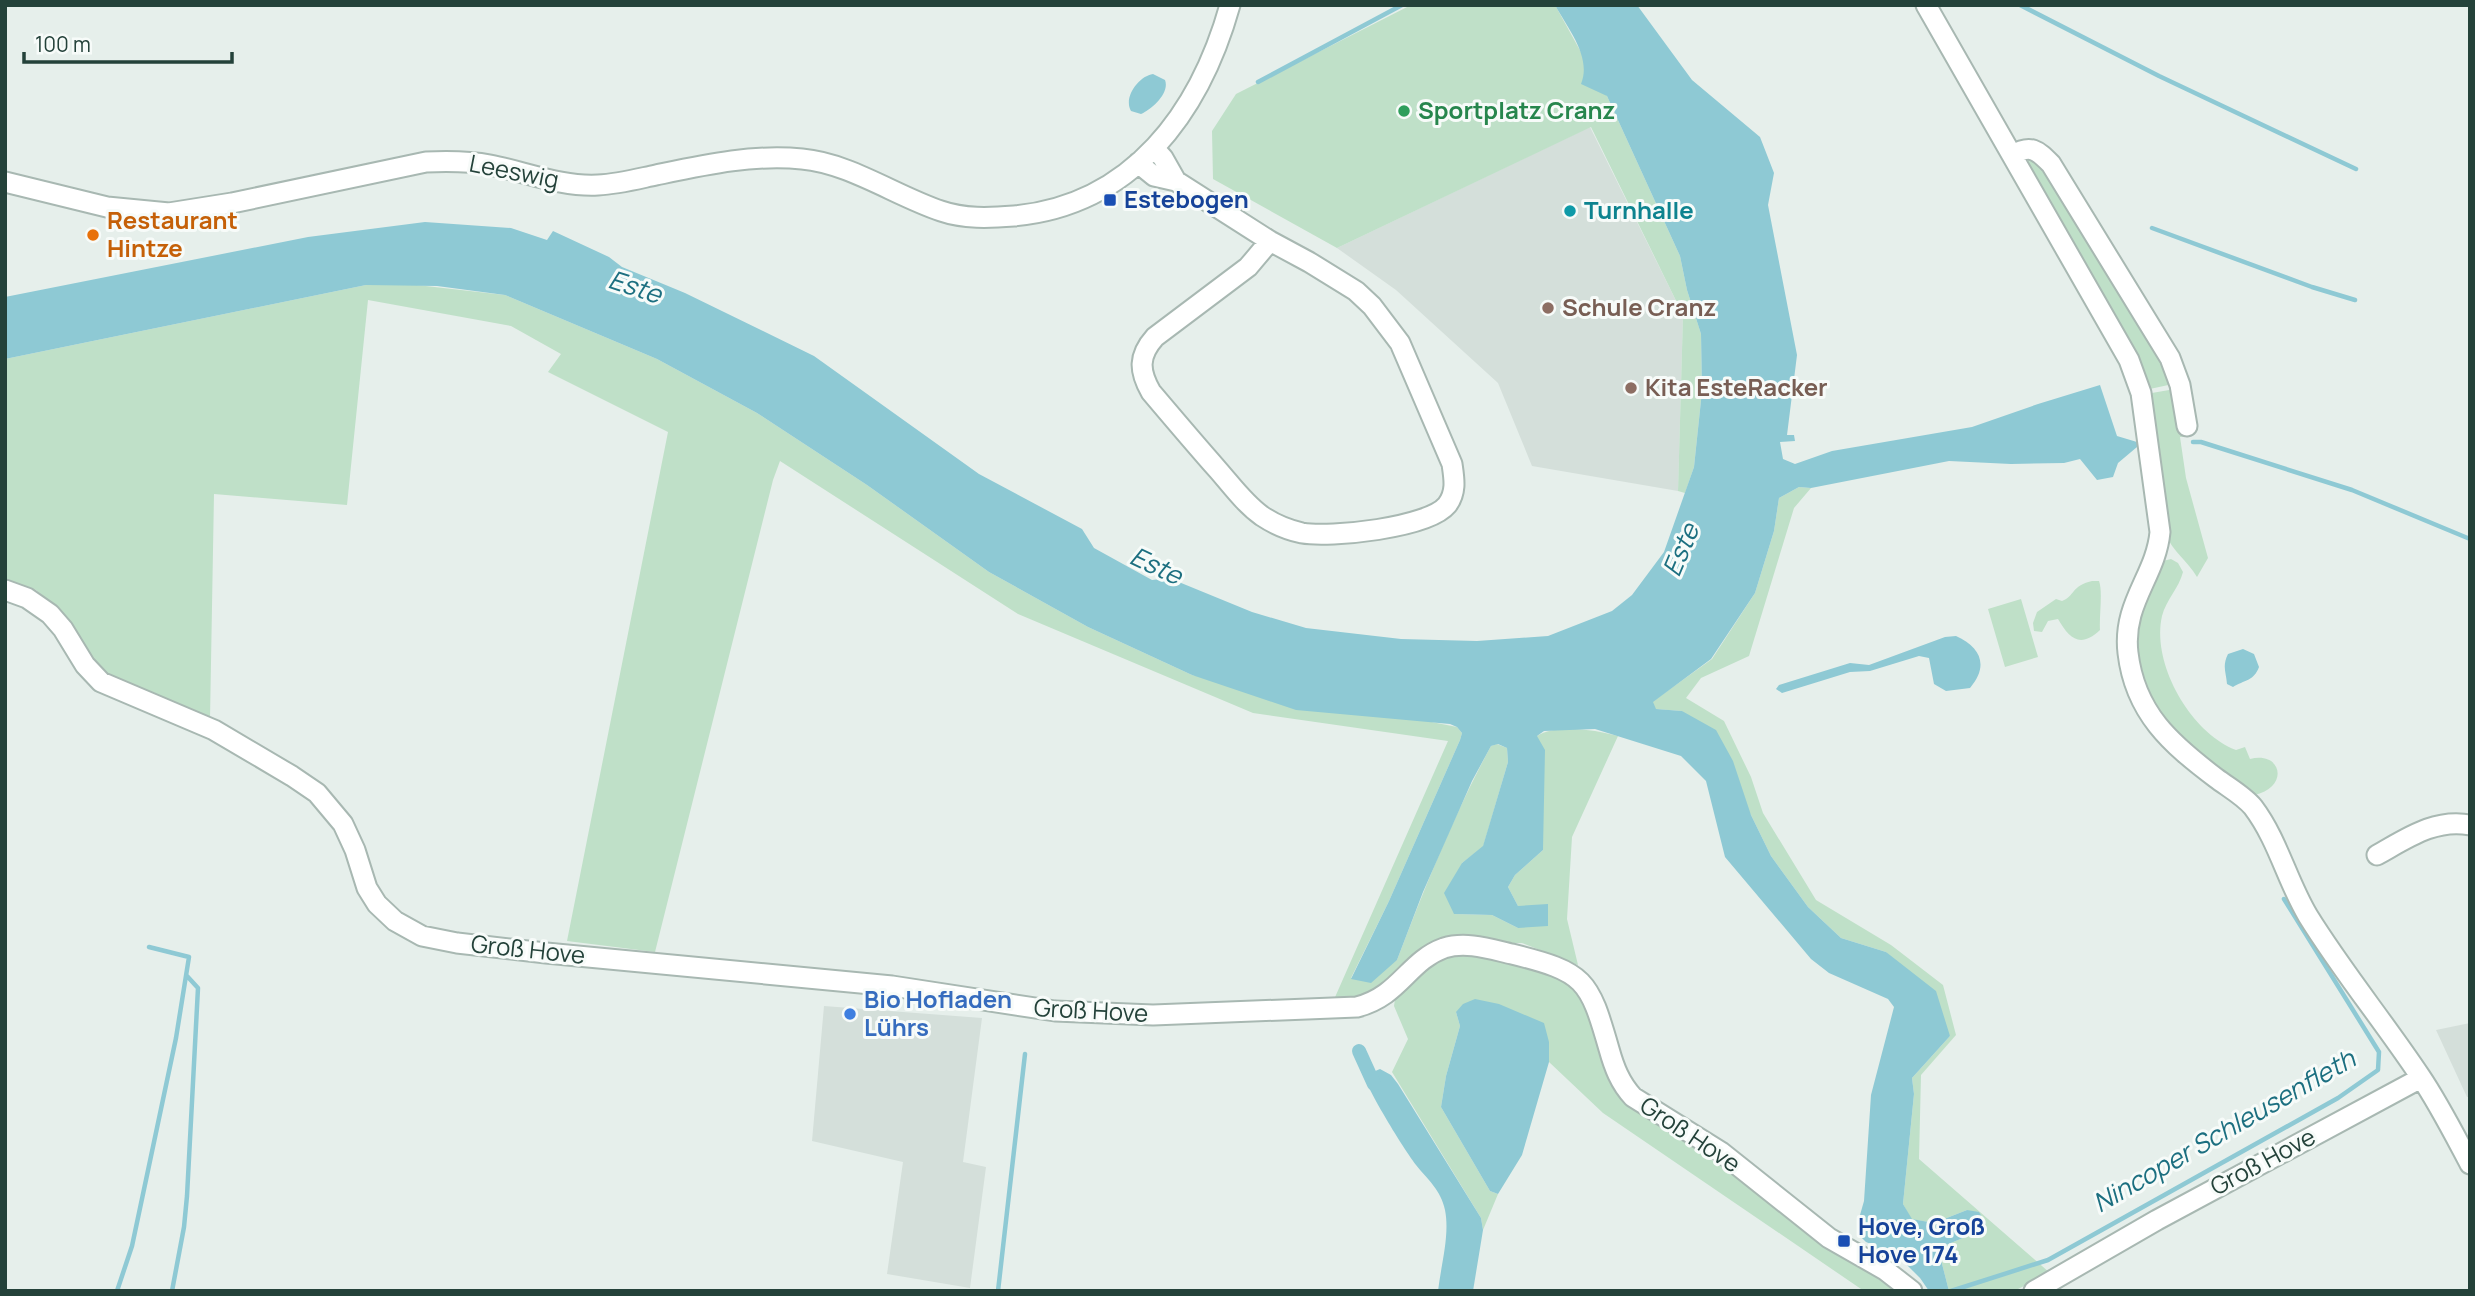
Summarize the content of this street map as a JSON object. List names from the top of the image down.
{
  "streets": {
    "street": ["Leeswig", "Groß Hove"]
  },
  "water": ["Este", "Nincoper Schleusenfleth"],
  "places": {
    "other": [
      "Sportplatz Cranz",
      "Turnhalle",
      "Restaurant Hintze",
      "Schule Cranz",
      "Kita EsteRacker",
      "Bio Hofladen Lührs"
    ],
    "transit": ["Estebogen", "Hove, Groß Hove 174"]
  },
  "scale_bar": "100 m"
}
